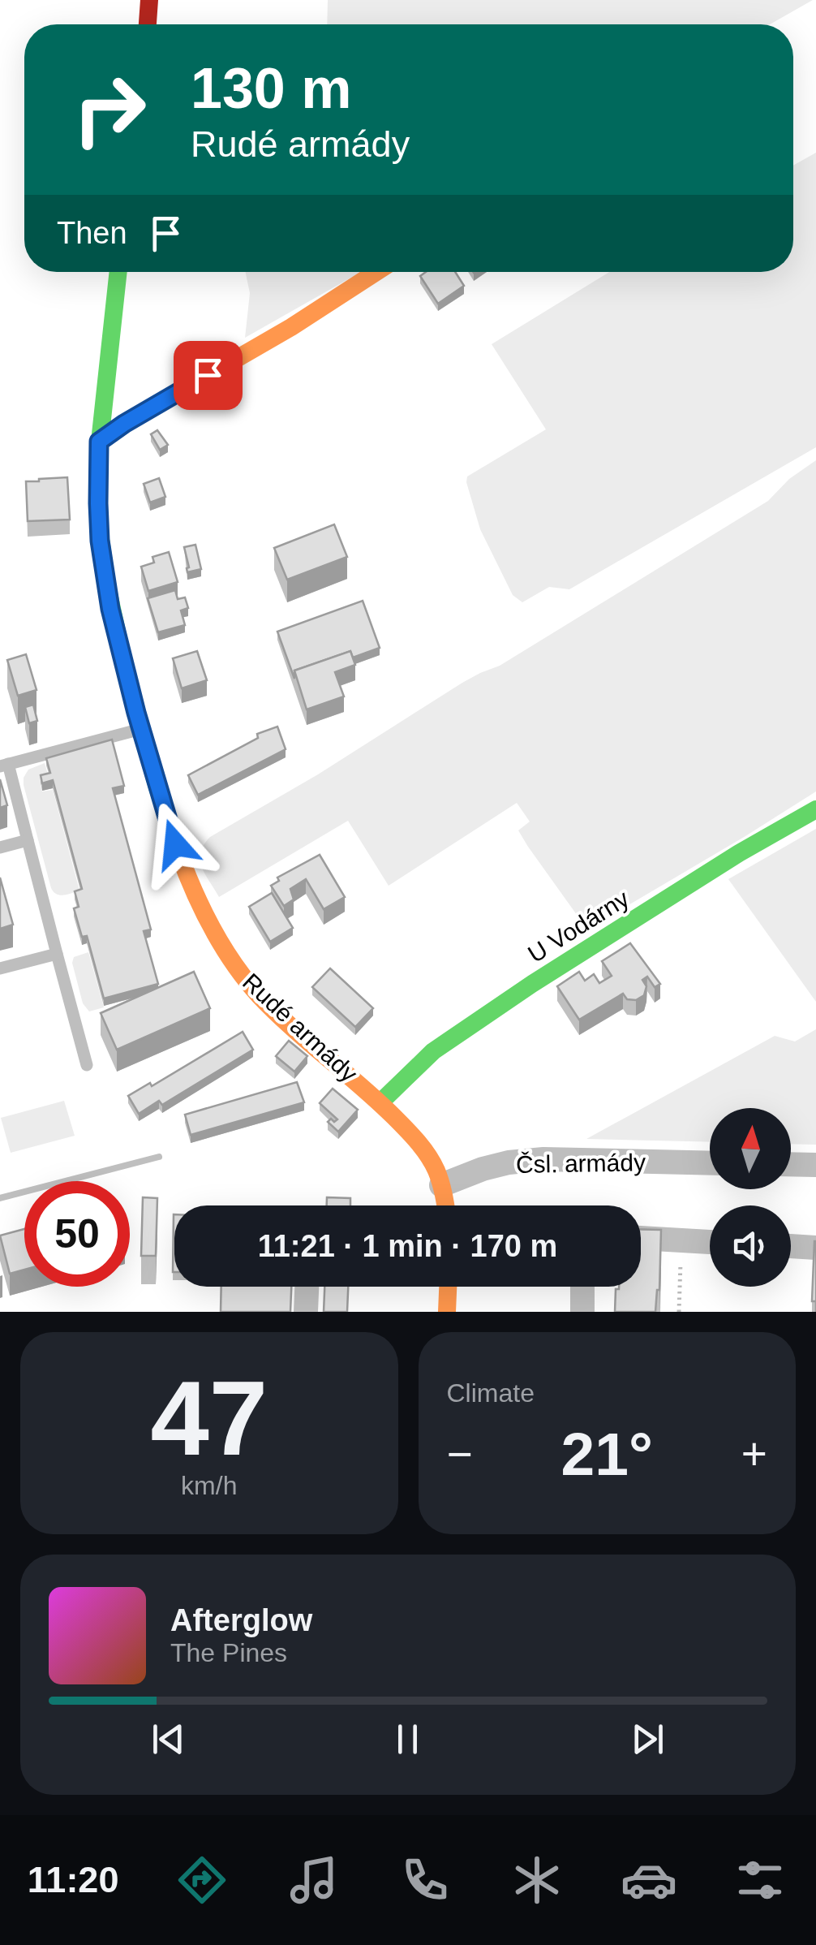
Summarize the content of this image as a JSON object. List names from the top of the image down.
{
  "streets": {
    "main road": ["U Vodárny", "Rudé armády"],
    "street": ["Čsl. armády"]
  },
  "crossings": [
    ["U Vodárny", "Rudé armády"],
    ["Rudé armády", "Čsl. armády"]
  ],
  "north": "top",
  "page": {
    "turn": ["130 m", "Rudé armády"],
    "then": "Then",
    "limit": "50",
    "trip": "11:21 · 1 min · 170 m",
    "tile": [
      ["47", "km/h"],
      "Climate"
    ],
    "heat": ["−", "21°", "+"],
    "song": ["Afterglow", "The Pines"],
    "tabs": "11:20"
  }
}
